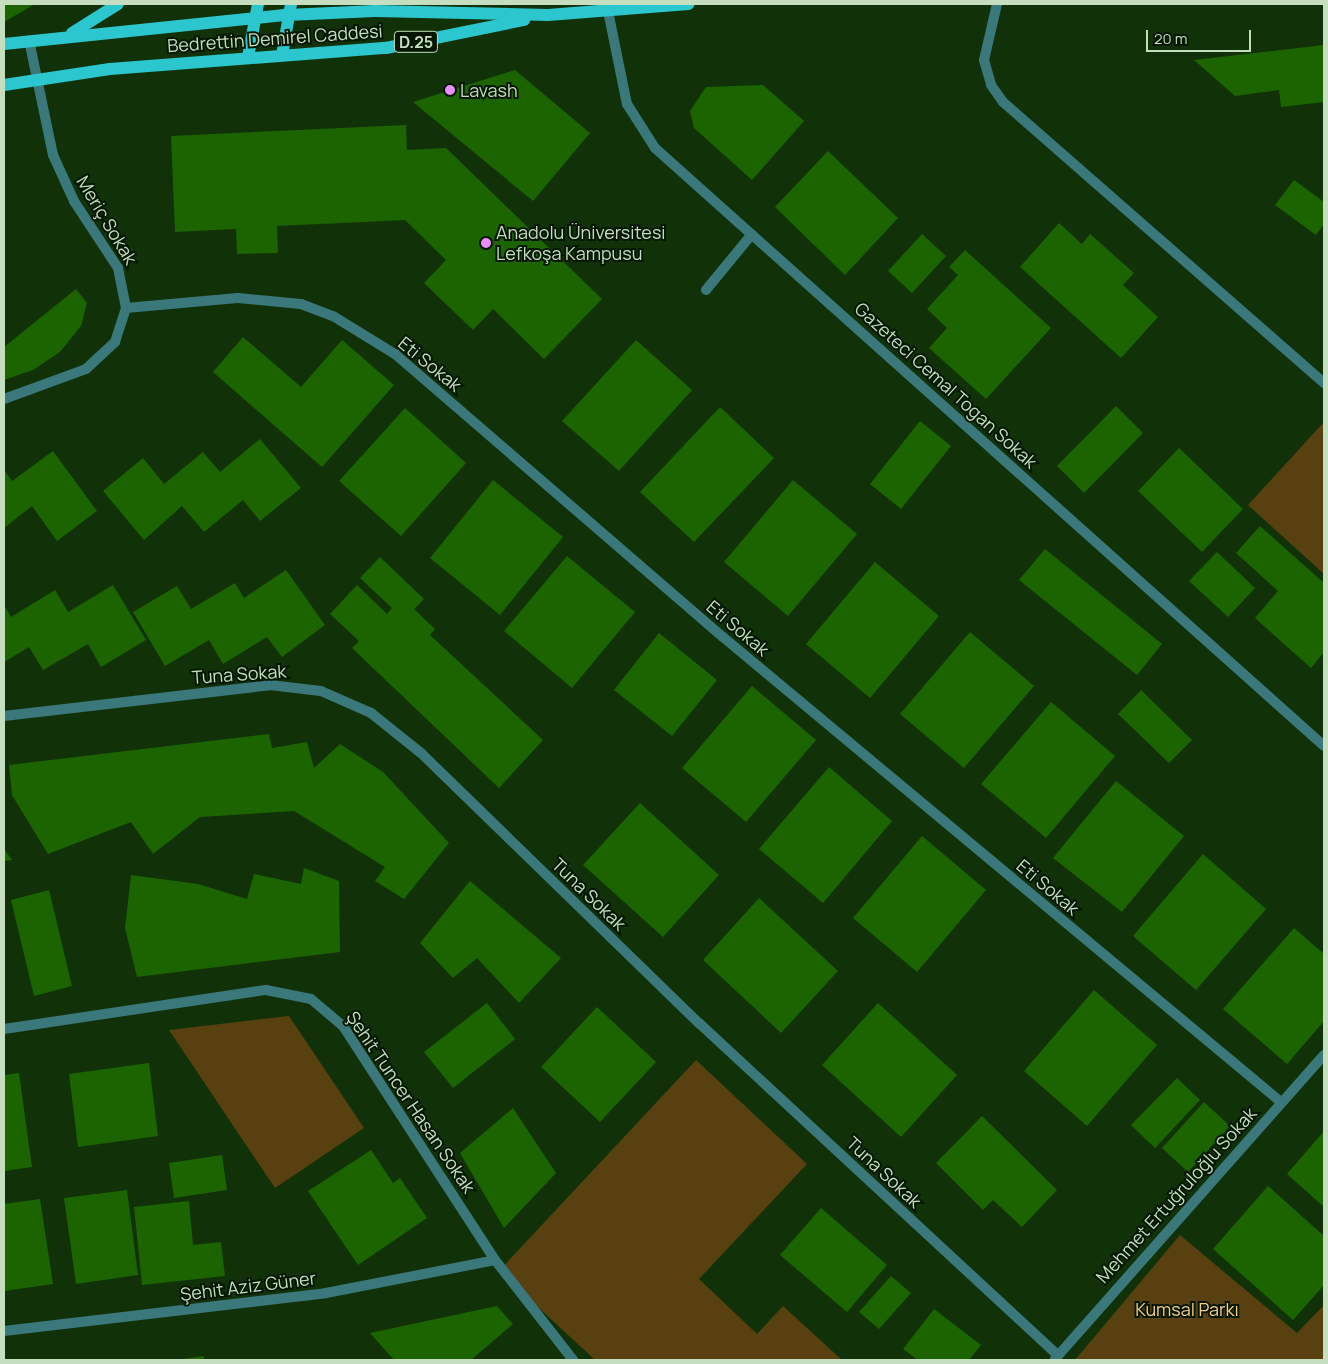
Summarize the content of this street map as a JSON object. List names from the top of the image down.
{
  "streets": {
    "main road": ["Bedrettin Demirel Caddesi", "D.25"],
    "street": [
      "Meriç Sokak",
      "Eti Sokak",
      "Gazeteci Cemal Togan Sokak",
      "Tuna Sokak",
      "Şehit Tuncer Hasan Sokak",
      "Mehmet Ertuğruloğlu Sokak",
      "Şehit Aziz Güner"
    ]
  },
  "crossings": [
    ["Bedrettin Demirel Caddesi", "Meriç Sokak"],
    ["Bedrettin Demirel Caddesi", "Gazeteci Cemal Togan Sokak"],
    ["Meriç Sokak", "Eti Sokak"],
    ["Eti Sokak", "Mehmet Ertuğruloğlu Sokak"],
    ["Tuna Sokak", "Mehmet Ertuğruloğlu Sokak"],
    ["Şehit Tuncer Hasan Sokak", "Şehit Aziz Güner"]
  ],
  "parks": ["Kumsal Parkı"],
  "places": ["Lavash", "Anadolu Üniversitesi Lefkoşa Kampusu"],
  "scale_bar": "20 m"
}
